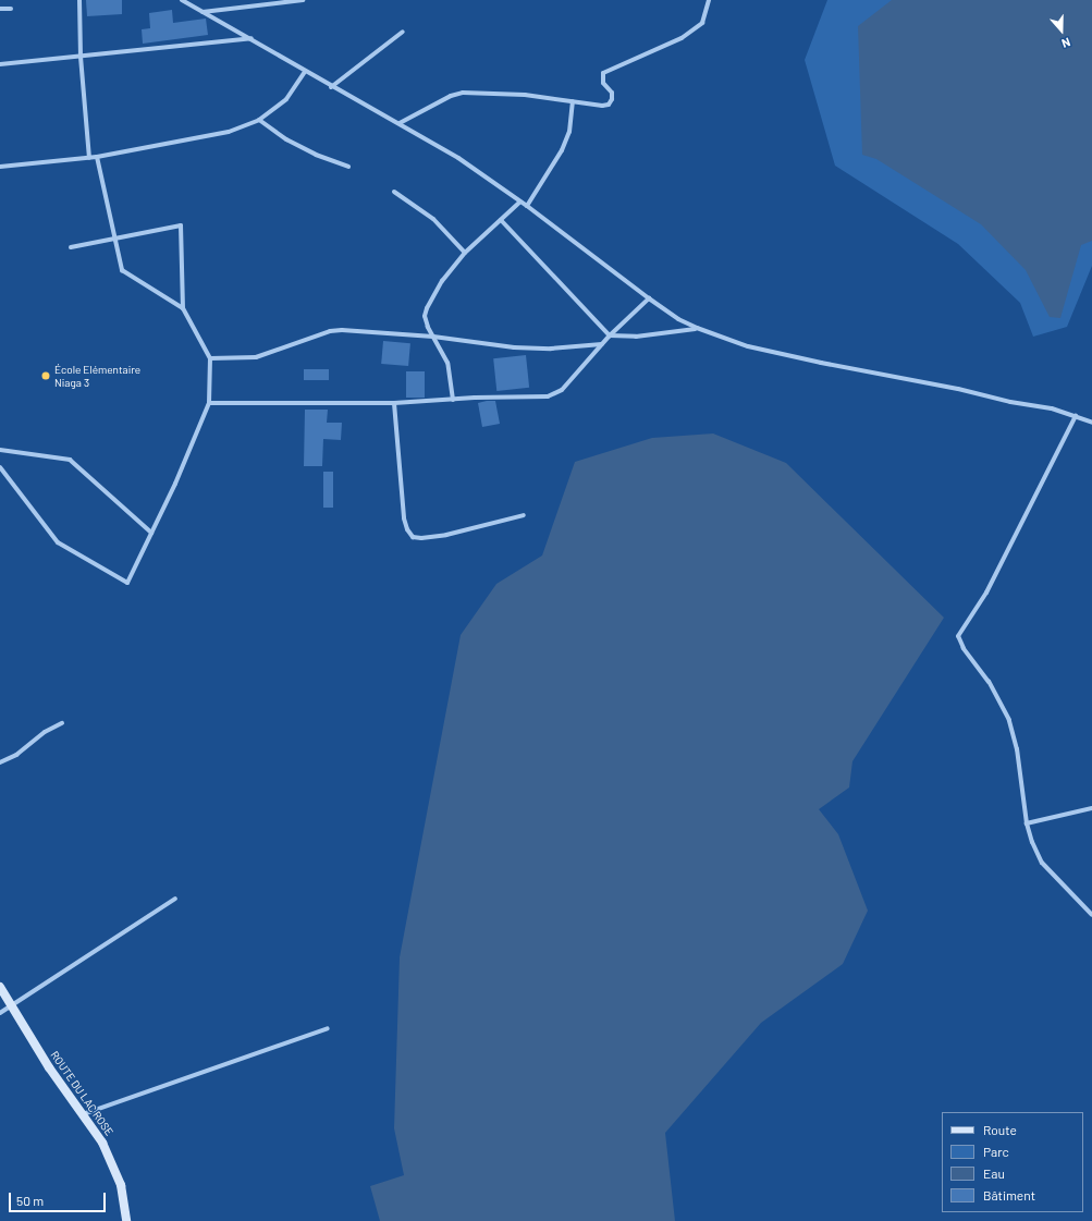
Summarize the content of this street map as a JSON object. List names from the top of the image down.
{
  "streets": {
    "main road": ["ROUTE DU LAC ROSE"]
  },
  "places": ["École Elémentaire Niaga 3"],
  "legend": [
    "Route",
    "Parc",
    "Eau",
    "Bâtiment"
  ],
  "scale_bar": "50 m",
  "north": "bottom"
}
